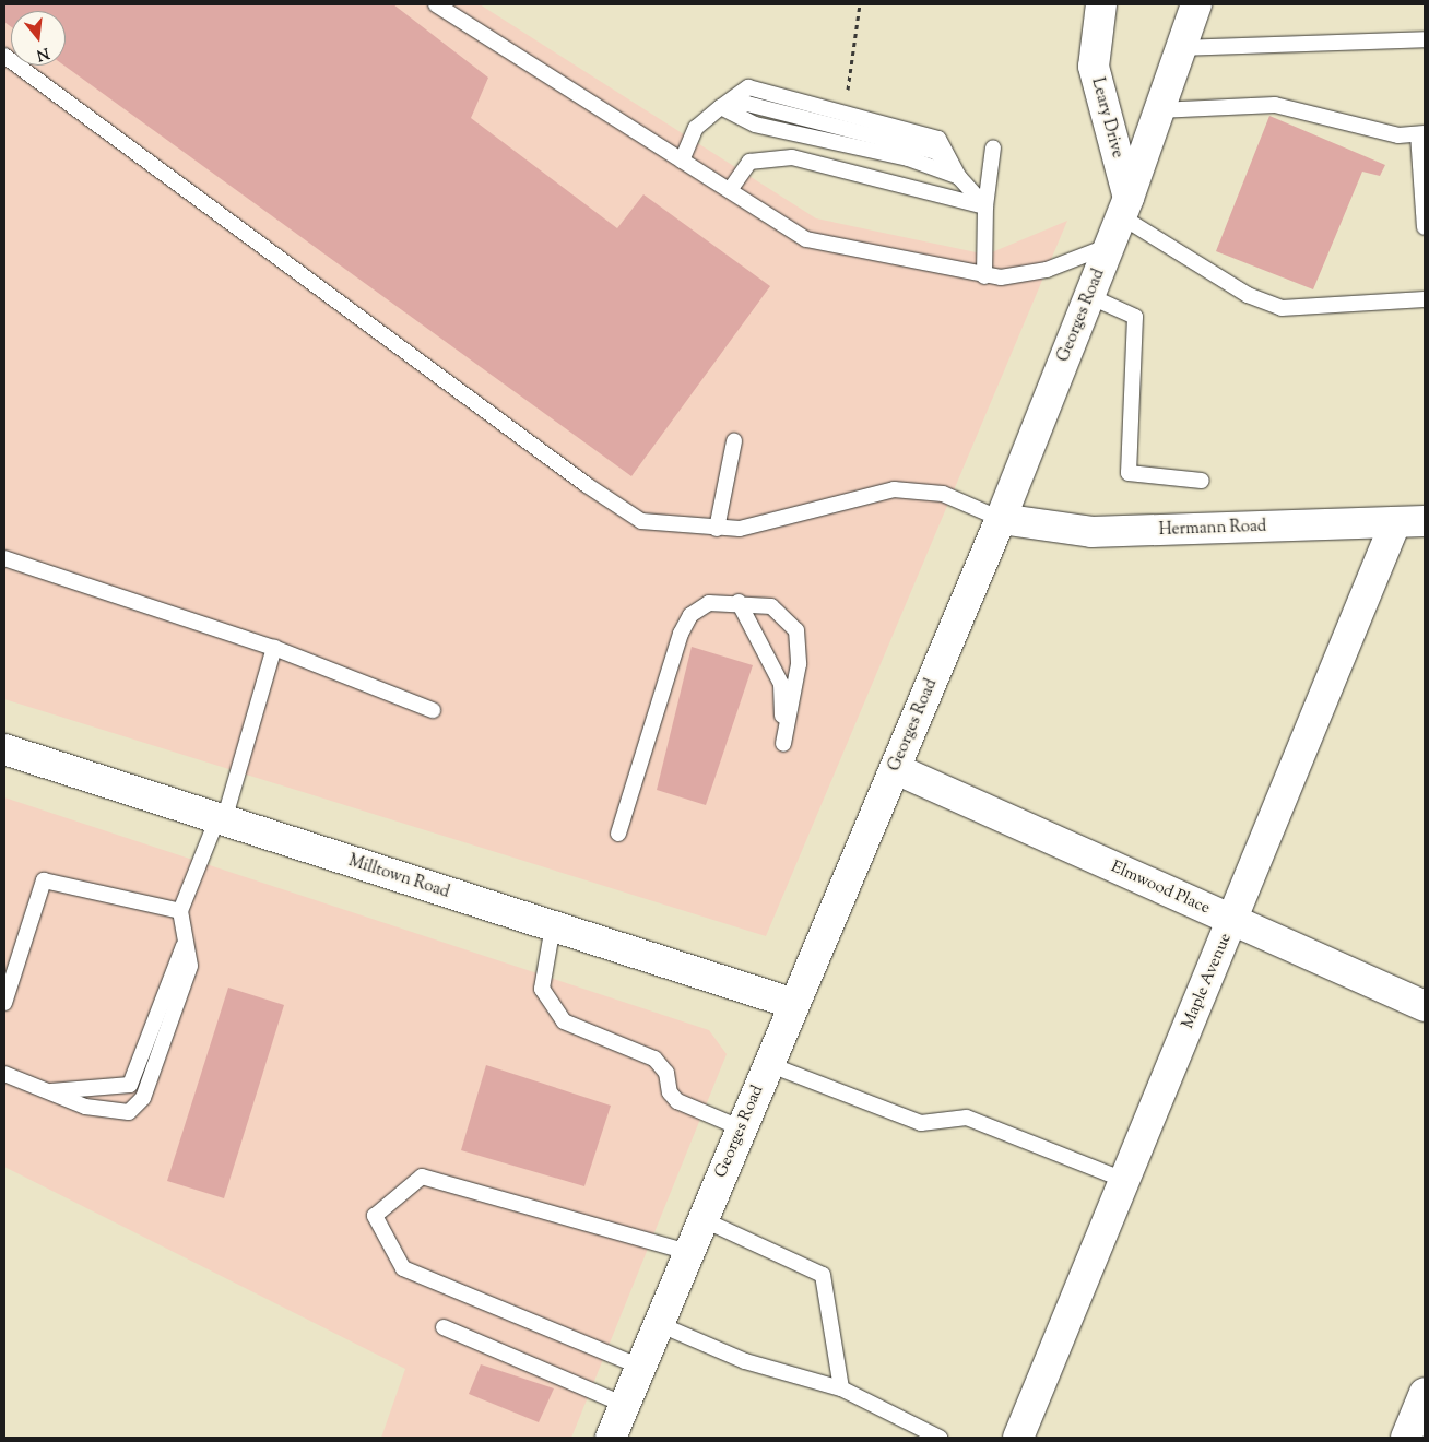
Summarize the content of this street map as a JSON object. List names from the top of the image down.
{
  "streets": {
    "street": [
      "Leary Drive",
      "Georges Road",
      "Hermann Road",
      "Milltown Road",
      "Elmwood Place",
      "Maple Avenue"
    ]
  },
  "crossings": [
    ["Leary Drive", "Georges Road"],
    ["Georges Road", "Hermann Road"],
    ["Georges Road", "Milltown Road"],
    ["Georges Road", "Elmwood Place"],
    ["Hermann Road", "Maple Avenue"],
    ["Elmwood Place", "Maple Avenue"]
  ],
  "north": "bottom"
}
